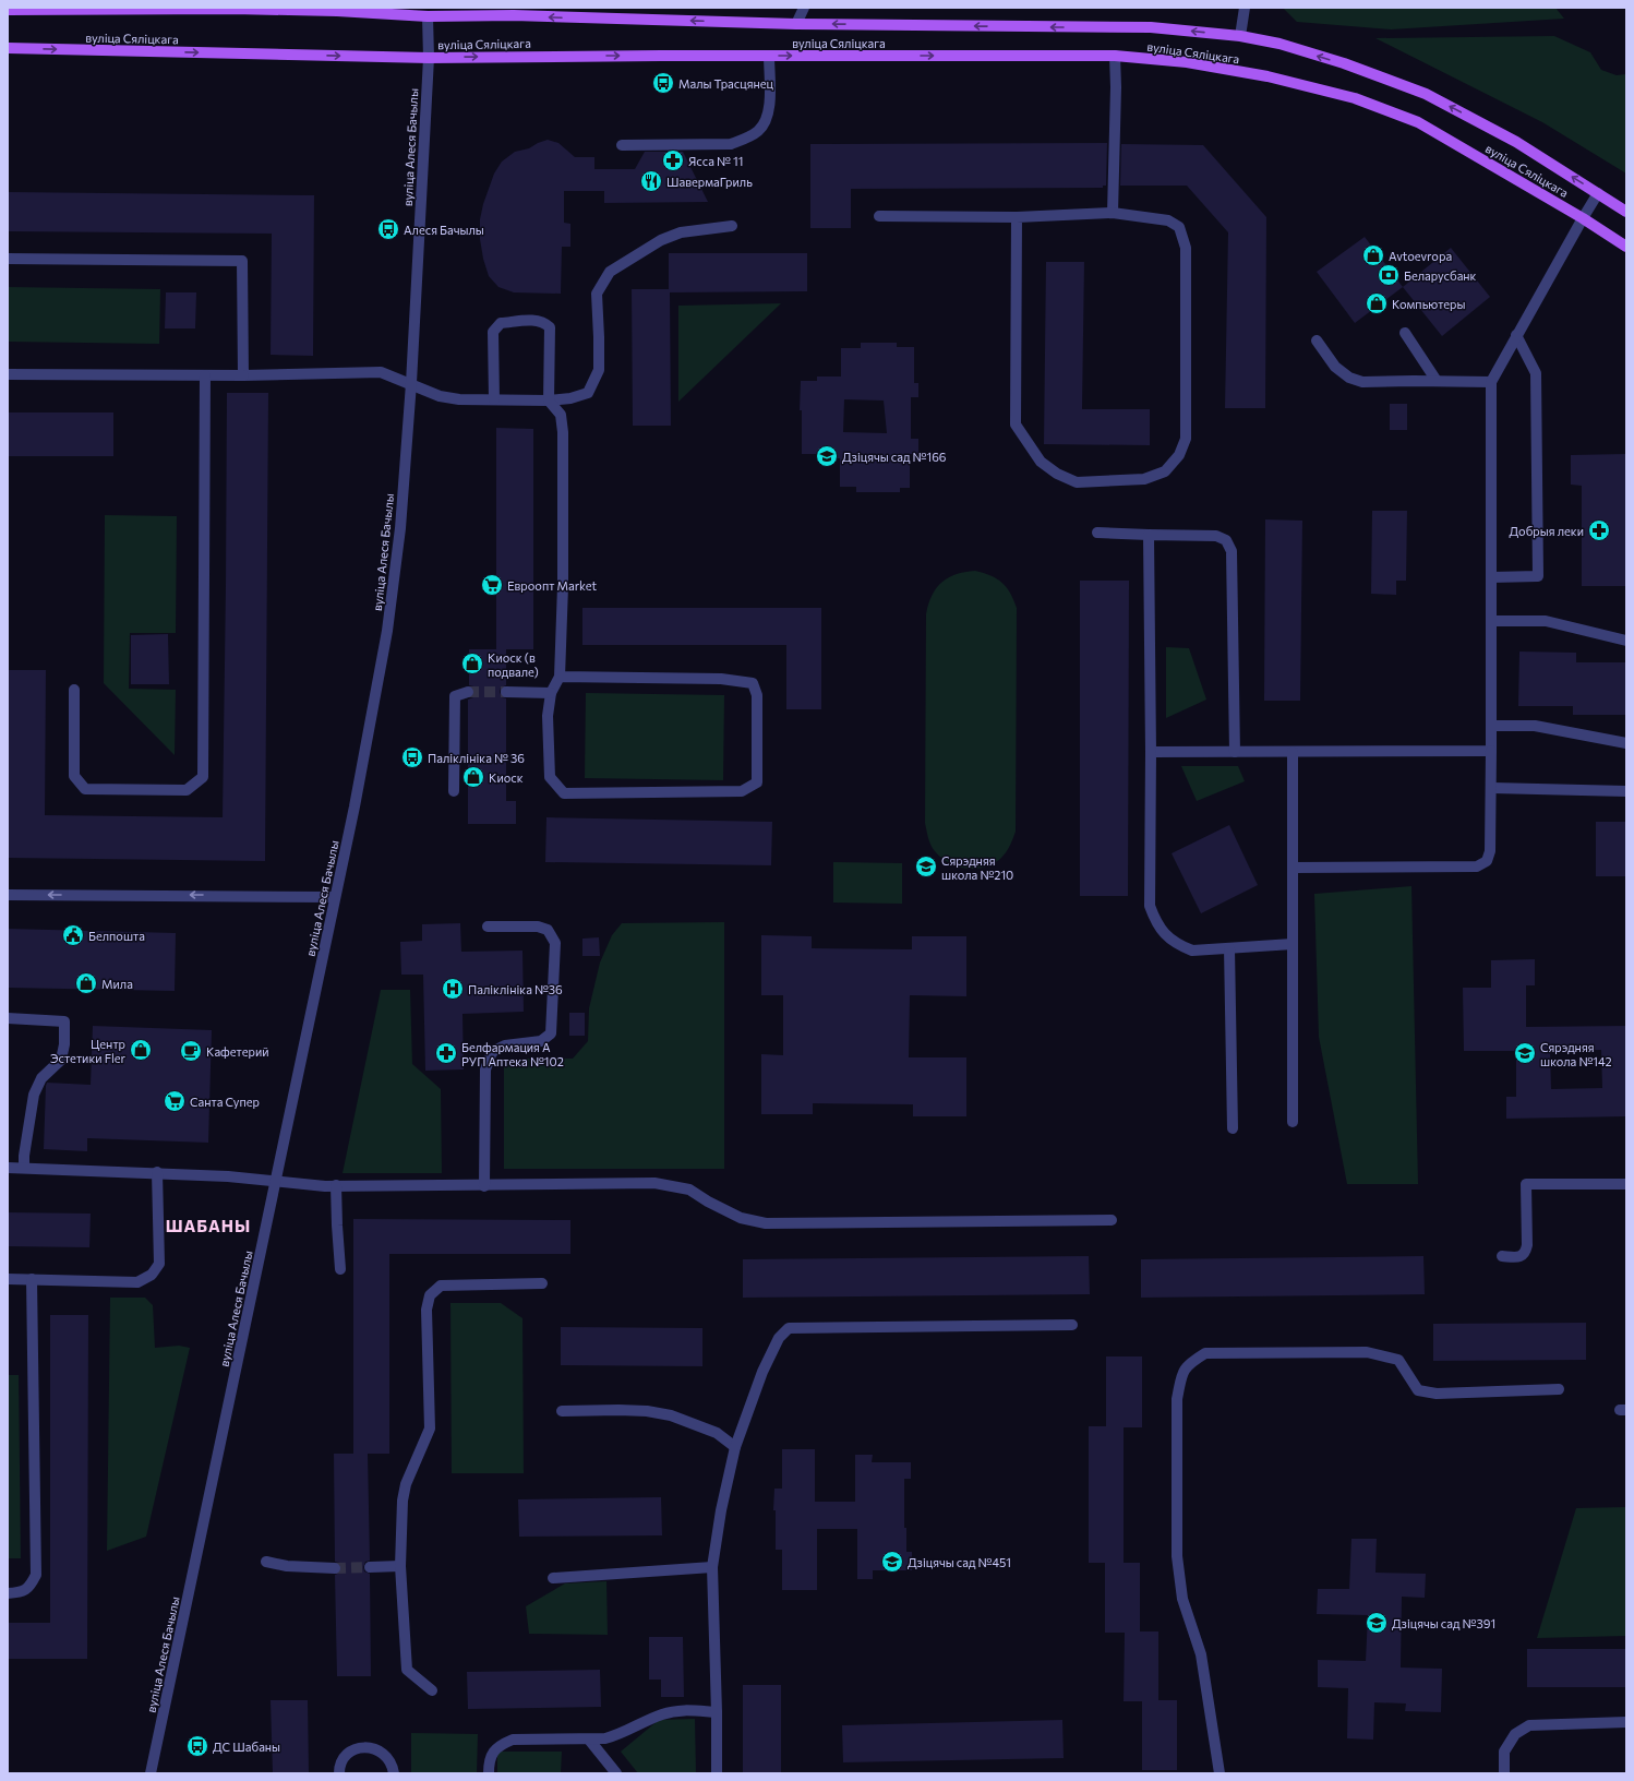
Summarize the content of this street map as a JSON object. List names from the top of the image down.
{
  "streets": {
    "main road": ["вуліца Сяліцкага"],
    "street": ["вуліца Алеся Бачылы"]
  },
  "crossings": [
    ["вуліца Сяліцкага", "вуліца Алеся Бачылы"]
  ],
  "districts": ["ШАБАНЫ"],
  "places": {
    "bus stop": [
      "Малы Трасцянец",
      "Алеся Бачылы",
      "Паліклініка № 36",
      "ДС Шабаны"
    ],
    "pharmacy": ["Ясса № 11", "Добрыя леки", "Белфармация А РУП Аптека №102"],
    "restaurant": ["ШавермаГриль"],
    "shop": [
      "Avtoevropa",
      "Компьютеры",
      "Киоск (в подвале)",
      "Киоск",
      "Мила",
      "Центр Эстетики Fler"
    ],
    "bank": ["Беларусбанк"],
    "school or university": [
      "Дзіцячы сад №166",
      "Сярэдняя школа №210",
      "Сярэдняя школа №142",
      "Дзіцячы сад №451",
      "Дзіцячы сад №391"
    ],
    "supermarket": ["Евроопт Market", "Санта Супер"],
    "public building": ["Белпошта"],
    "hospital": ["Паліклініка №36"],
    "cafe": ["Кафетерий"]
  }
}
